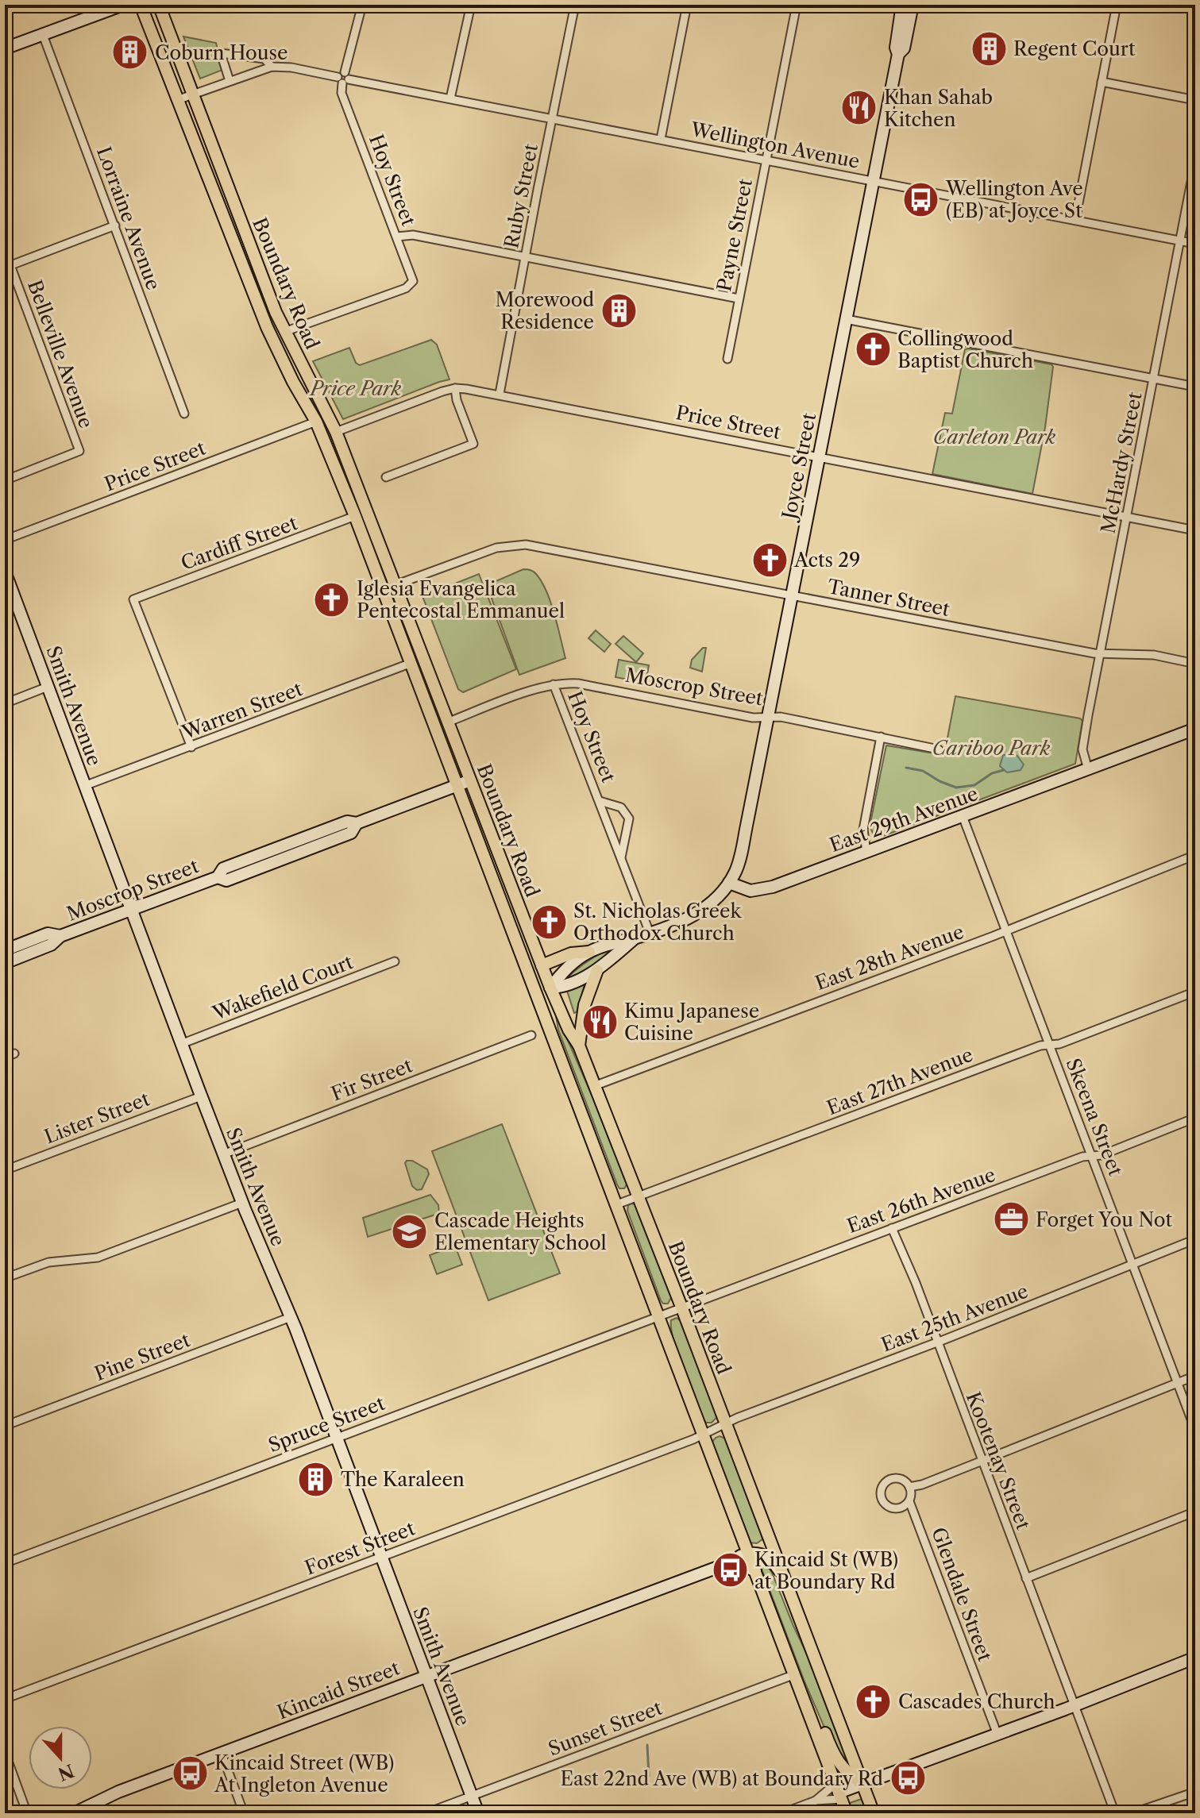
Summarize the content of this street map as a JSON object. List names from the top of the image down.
{
  "streets": {
    "main road": ["Boundary Road"],
    "street": [
      "Wellington Avenue",
      "Hoy Street",
      "Ruby Street",
      "Lorraine Avenue",
      "Payne Street",
      "Belleville Avenue",
      "Price Street",
      "McHardy Street",
      "Joyce Street",
      "Cardiff Street",
      "Tanner Street",
      "Moscrop Street",
      "Smith Avenue",
      "Warren Street",
      "East 29th Avenue",
      "East 28th Avenue",
      "Wakefield Court",
      "Fir Street",
      "East 27th Avenue",
      "Skeena Street",
      "Lister Street",
      "East 26th Avenue",
      "East 25th Avenue",
      "Pine Street",
      "Spruce Street",
      "Kootenay Street",
      "Forest Street",
      "Glendale Street",
      "Kincaid Street",
      "Sunset Street"
    ]
  },
  "crossings": [
    ["Wellington Avenue", "Hoy Street"],
    ["Wellington Avenue", "Ruby Street"],
    ["Wellington Avenue", "Payne Street"],
    ["Wellington Avenue", "Boundary Road"],
    ["Wellington Avenue", "McHardy Street"],
    ["Wellington Avenue", "Joyce Street"],
    ["Hoy Street", "Boundary Road"],
    ["Hoy Street", "Moscrop Street"],
    ["Ruby Street", "Price Street"],
    ["Boundary Road", "Price Street"],
    ["Boundary Road", "Cardiff Street"],
    ["Boundary Road", "Tanner Street"],
    ["Boundary Road", "Moscrop Street"],
    ["Boundary Road", "Warren Street"],
    ["Boundary Road", "East 28th Avenue"],
    ["Boundary Road", "East 27th Avenue"],
    ["Boundary Road", "East 26th Avenue"],
    ["Boundary Road", "East 25th Avenue"],
    ["Boundary Road", "Spruce Street"],
    ["Boundary Road", "Forest Street"],
    ["Boundary Road", "Kincaid Street"],
    ["Boundary Road", "Sunset Street"],
    ["Price Street", "McHardy Street"],
    ["Price Street", "Joyce Street"],
    ["McHardy Street", "Tanner Street"],
    ["McHardy Street", "East 29th Avenue"],
    ["Joyce Street", "Tanner Street"],
    ["Joyce Street", "Moscrop Street"],
    ["Joyce Street", "East 29th Avenue"],
    ["Cardiff Street", "Warren Street"],
    ["Moscrop Street", "Smith Avenue"],
    ["Smith Avenue", "Warren Street"],
    ["Smith Avenue", "Wakefield Court"],
    ["Smith Avenue", "Fir Street"],
    ["Smith Avenue", "Lister Street"],
    ["Smith Avenue", "Pine Street"],
    ["Smith Avenue", "Spruce Street"],
    ["Smith Avenue", "Forest Street"],
    ["Smith Avenue", "Kincaid Street"],
    ["Smith Avenue", "Sunset Street"],
    ["East 29th Avenue", "Skeena Street"],
    ["East 28th Avenue", "Skeena Street"],
    ["East 27th Avenue", "Skeena Street"],
    ["Skeena Street", "East 26th Avenue"],
    ["Skeena Street", "East 25th Avenue"],
    ["East 26th Avenue", "Spruce Street"],
    ["East 26th Avenue", "Kootenay Street"],
    ["East 25th Avenue", "Kootenay Street"],
    ["East 25th Avenue", "Forest Street"]
  ],
  "parks": ["Price Park", "Carleton Park", "Cariboo Park"],
  "places": {
    "building": [
      "Regent Court",
      "Coburn House",
      "Morewood Residence",
      "The Karaleen"
    ],
    "restaurant": ["Khan Sahab Kitchen", "Kimu Japanese Cuisine"],
    "bus stop": [
      "Wellington Ave (EB) at Joyce St",
      "Kincaid St (WB) at Boundary Rd",
      "Kincaid Street (WB) At Ingleton Avenue",
      "East 22nd Ave (WB) at Boundary Rd"
    ],
    "church": [
      "Collingwood Baptist Church",
      "Acts 29",
      "Iglesia Evangelica Pentecostal Emmanuel",
      "St. Nicholas Greek Orthodox Church",
      "Cascades Church"
    ],
    "office": ["Forget You Not"],
    "school or university": ["Cascade Heights Elementary School"]
  },
  "north": "bottom"
}
